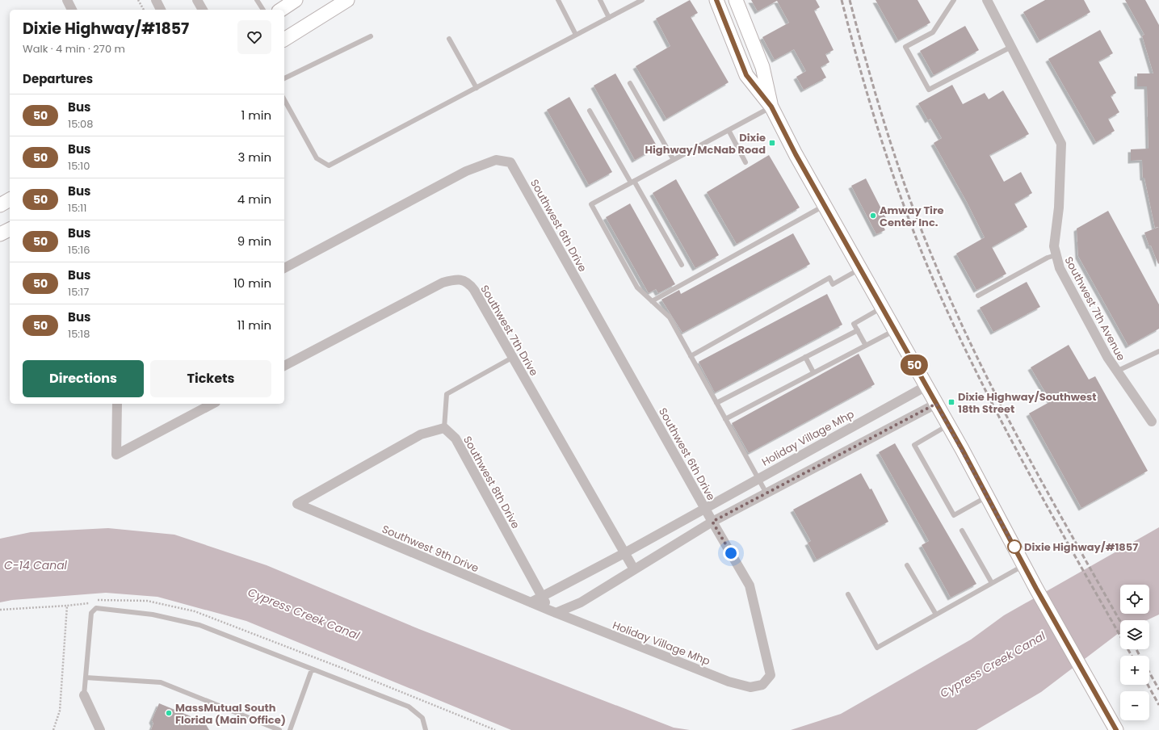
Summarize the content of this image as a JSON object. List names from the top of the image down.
{
  "streets": {
    "street": [
      "Southwest 6th Drive",
      "Southwest 7th Avenue",
      "Southwest 7th Drive",
      "Holiday Village Mhp",
      "Southwest 8th Drive",
      "Southwest 9th Drive"
    ]
  },
  "crossings": [
    ["Southwest 6th Drive", "Holiday Village Mhp"],
    ["Southwest 7th Drive", "Holiday Village Mhp"],
    ["Holiday Village Mhp", "Southwest 8th Drive"],
    ["Holiday Village Mhp", "Southwest 9th Drive"],
    ["Southwest 8th Drive", "Southwest 9th Drive"]
  ],
  "water": ["C-14 Canal", "Cypress Creek Canal"],
  "places": {
    "transit": ["Dixie Highway/McNab Road", "Dixie Highway/Southwest 18th Street"],
    "other": ["Amway Tire Center Inc.", "Dixie Highway/#1857", "MassMutual South Florida (Main Office)"]
  },
  "lines": ["bus line 50"],
  "page": {
    "on_map": "50",
    "heading": [
      ["Dixie Highway/#1857", "Walk · 4 min · 270 m"],
      "Departures"
    ],
    "list": [
      {
        "mark": "50",
        "name": "Bus",
        "note": "15:08",
        "value": "1 min"
      },
      {
        "mark": "50",
        "name": "Bus",
        "note": "15:10",
        "value": "3 min"
      },
      {
        "mark": "50",
        "name": "Bus",
        "note": "15:11",
        "value": "4 min"
      },
      {
        "mark": "50",
        "name": "Bus",
        "note": "15:16",
        "value": "9 min"
      },
      {
        "mark": "50",
        "name": "Bus",
        "note": "15:17",
        "value": "10 min"
      },
      {
        "mark": "50",
        "name": "Bus",
        "note": "15:18",
        "value": "11 min"
      }
    ],
    "buttons": ["Directions", "Tickets"],
    "map_buttons": ["+", "−"]
  }
}
